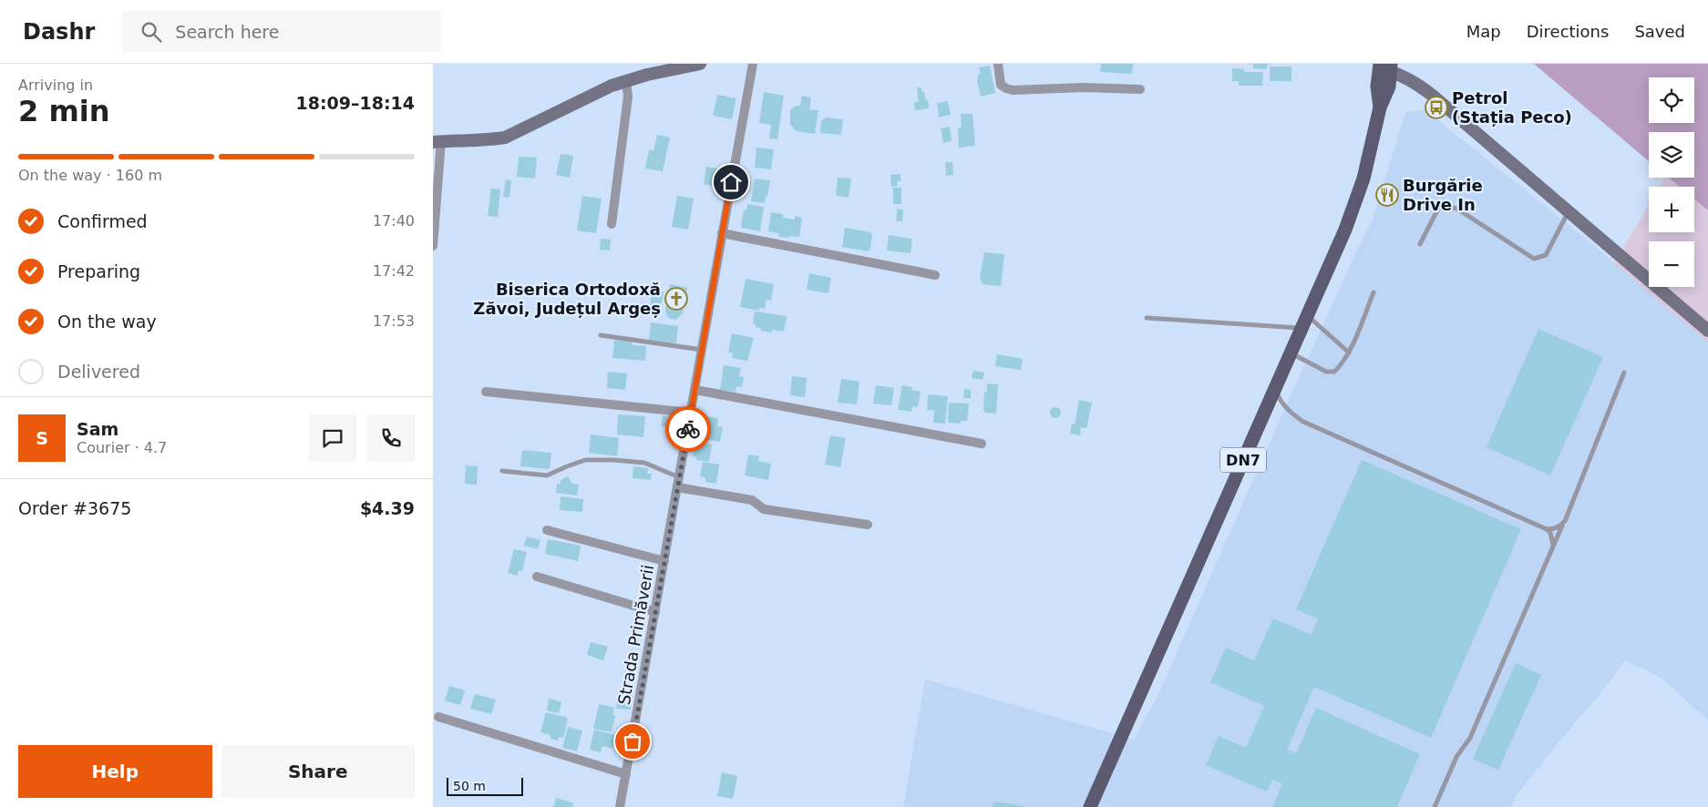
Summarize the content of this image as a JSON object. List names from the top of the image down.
{
  "streets": {
    "main road": ["DN7"],
    "street": ["Strada Primăverii"]
  },
  "places": {
    "bus stop": ["Petrol (Stația Peco)"],
    "restaurant": ["Burgărie Drive In"],
    "church": ["Biserica Ortodoxă Zăvoi, Județul Argeș"]
  },
  "scale_bar": "50 m",
  "page": {
    "header": "Dashr",
    "search": "Search here",
    "nav": ["Map", "Directions", "Saved"],
    "heading": ["2 min", "Arriving in", "18:09–18:14"],
    "panel": [
      "Sam",
      "Courier · 4.7",
      "Order #3675",
      "$4.39"
    ],
    "map_buttons": ["+", "−"],
    "bar": "On the way · 160 m",
    "list": [
      ["Confirmed", "17:40"],
      ["Preparing", "17:42"],
      ["On the way", "17:53"],
      "Delivered"
    ],
    "round": "S",
    "buttons": ["Help", "Share"],
    "scale": "50 m"
  }
}
